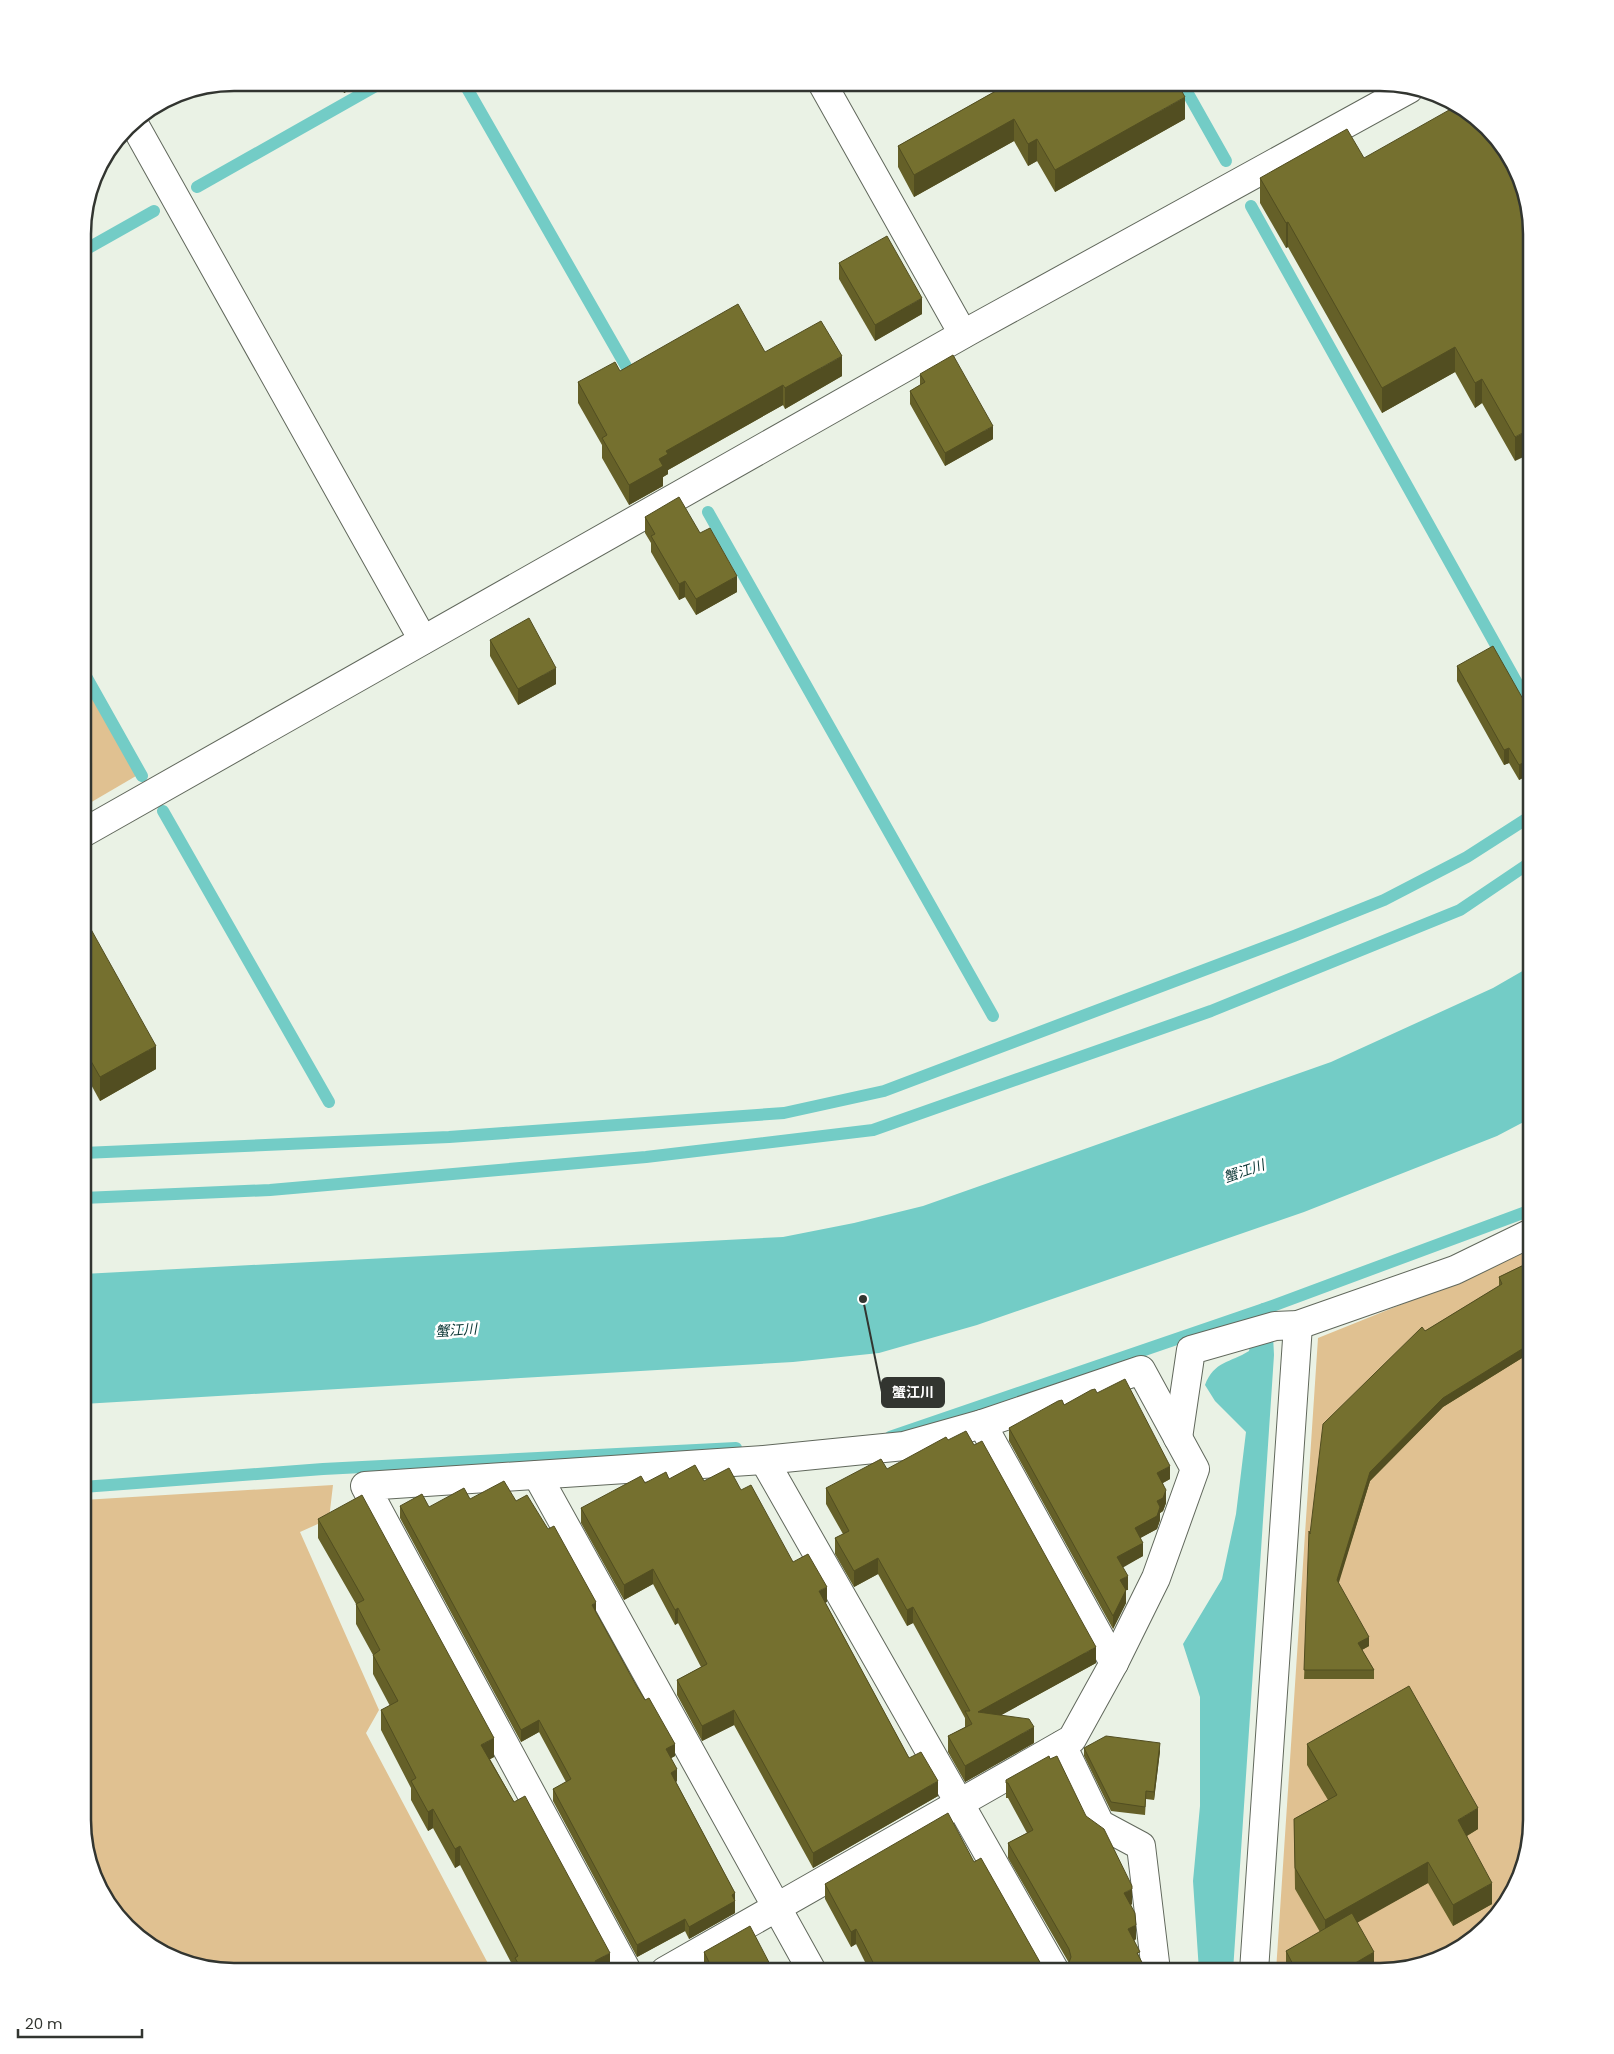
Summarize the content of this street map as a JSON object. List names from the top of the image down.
{
  "water": ["蟹江川"],
  "places": ["蟹江川"],
  "scale_bar": "20 m"
}
